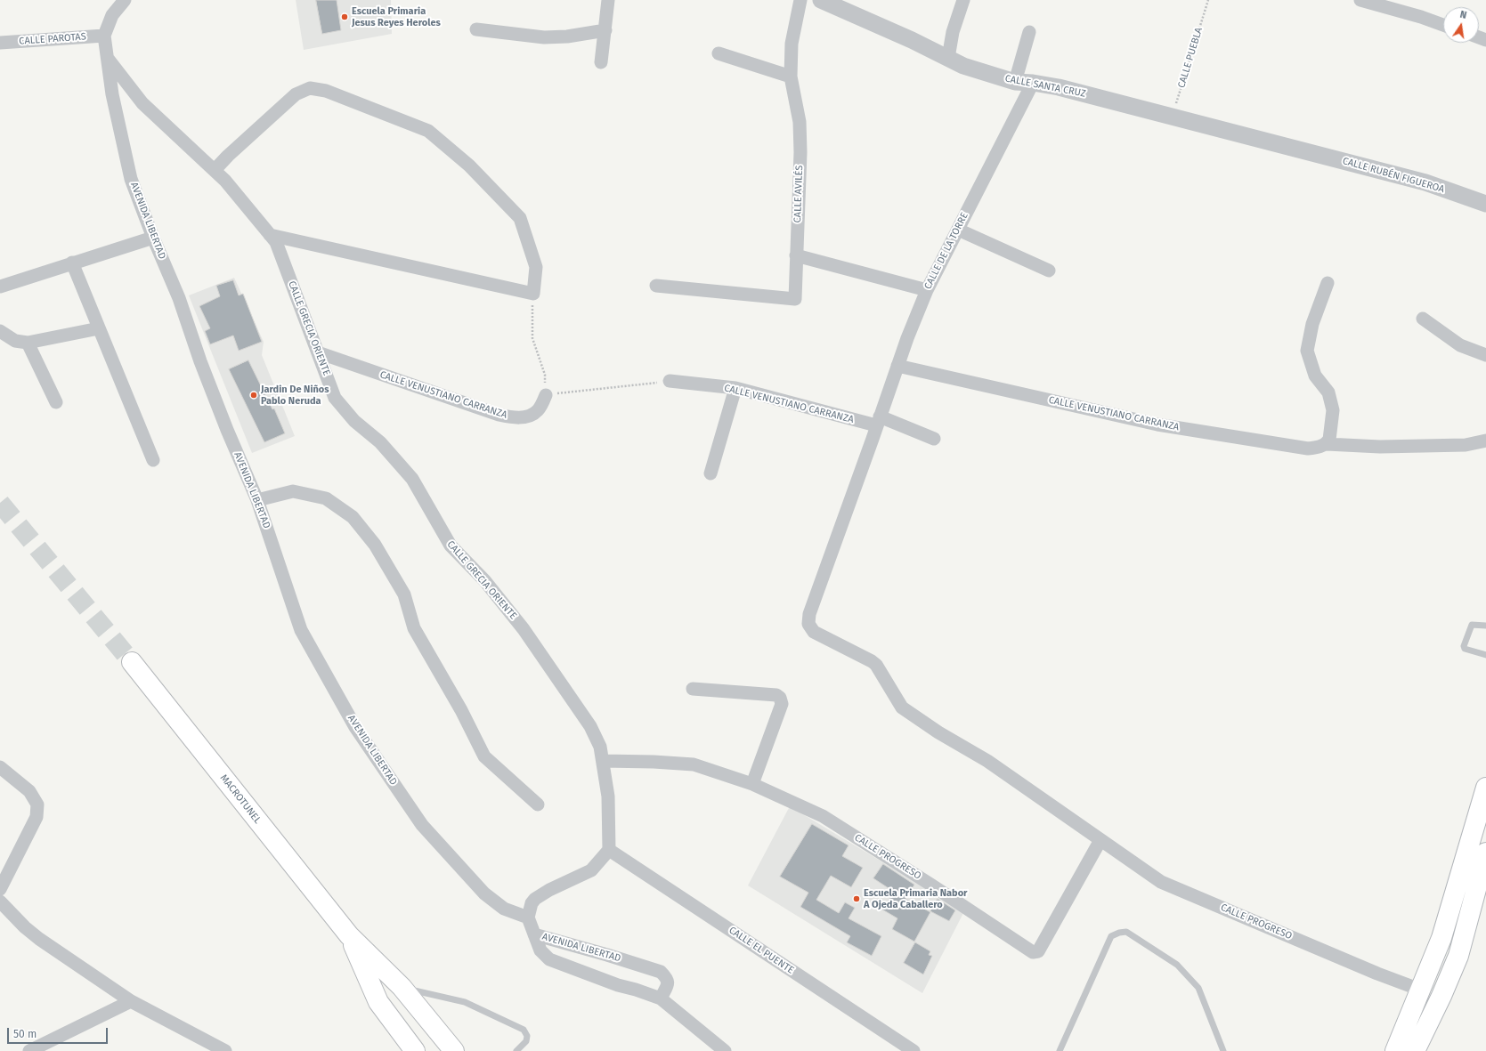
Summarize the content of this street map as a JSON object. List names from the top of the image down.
{
  "streets": {
    "main road": ["MACROTUNEL"],
    "street": [
      "CALLE PAROTAS",
      "CALLE SANTA CRUZ",
      "CALLE RUBÉN FIGUEROA",
      "CALLE AVILÉS",
      "AVENIDA LIBERTAD",
      "CALLE DE LA TORRE",
      "CALLE GRECIA ORIENTE",
      "CALLE VENUSTIANO CARRANZA",
      "CALLE PROGRESO",
      "CALLE EL PUENTE"
    ],
    "path": ["CALLE PUEBLA"]
  },
  "crossings": [
    ["CALLE PAROTAS", "AVENIDA LIBERTAD"],
    ["CALLE PUEBLA", "CALLE SANTA CRUZ"],
    ["CALLE SANTA CRUZ", "CALLE RUBÉN FIGUEROA"],
    ["CALLE SANTA CRUZ", "CALLE DE LA TORRE"],
    ["AVENIDA LIBERTAD", "CALLE GRECIA ORIENTE"],
    ["CALLE DE LA TORRE", "CALLE VENUSTIANO CARRANZA"],
    ["CALLE DE LA TORRE", "CALLE PROGRESO"],
    ["CALLE GRECIA ORIENTE", "CALLE VENUSTIANO CARRANZA"],
    ["CALLE GRECIA ORIENTE", "CALLE PROGRESO"],
    ["CALLE GRECIA ORIENTE", "CALLE EL PUENTE"]
  ],
  "places": ["Escuela Primaria Jesus Reyes Heroles", "Jardin De Niños Pablo Neruda", "Escuela Primaria Nabor A Ojeda Caballero"],
  "scale_bar": "50 m",
  "north": "top"
}
